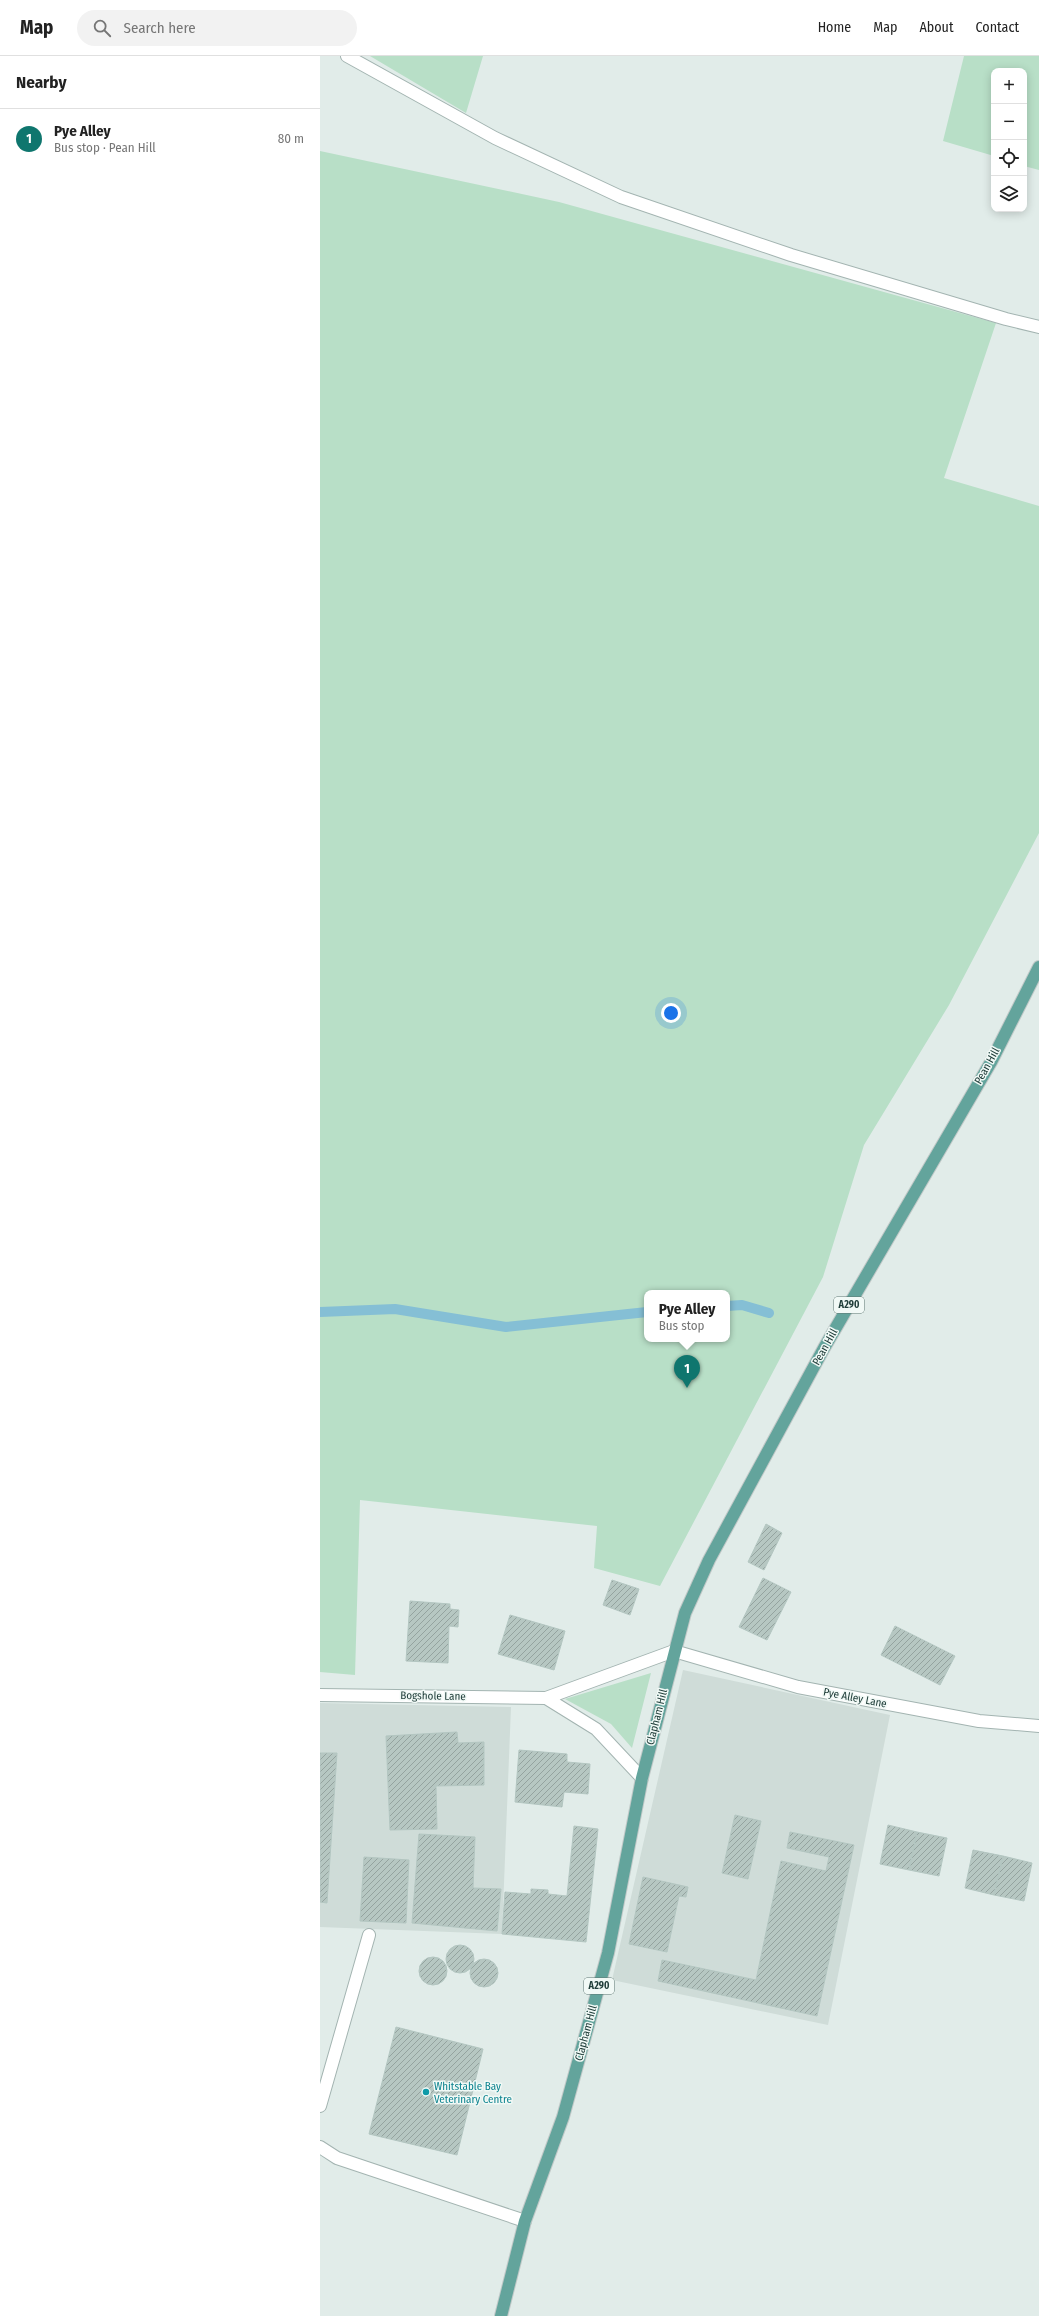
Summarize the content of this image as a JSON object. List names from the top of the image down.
{
  "streets": {
    "main road": ["Pean Hill", "A290", "Clapham Hill"],
    "street": ["Bogshole Lane", "Pye Alley Lane"]
  },
  "crossings": [
    ["Pean Hill", "Bogshole Lane"],
    ["Pean Hill", "Pye Alley Lane"],
    ["Pean Hill", "Clapham Hill"],
    ["Bogshole Lane", "Pye Alley Lane"],
    ["Bogshole Lane", "Clapham Hill"],
    ["Pye Alley Lane", "Clapham Hill"]
  ],
  "places": ["Whitstable Bay Veterinary Centre"],
  "page": {
    "header": "Map",
    "search": "Search here",
    "nav": [
      "Home",
      "Map",
      "About",
      "Contact"
    ],
    "heading": "Nearby",
    "map_buttons": ["+", "−"],
    "list": [
      {
        "mark": "1",
        "name": "Pye Alley",
        "note": "Bus stop · Pean Hill",
        "value": "80 m"
      }
    ],
    "popup": ["Pye Alley", "Bus stop"],
    "pins": "1"
  }
}
